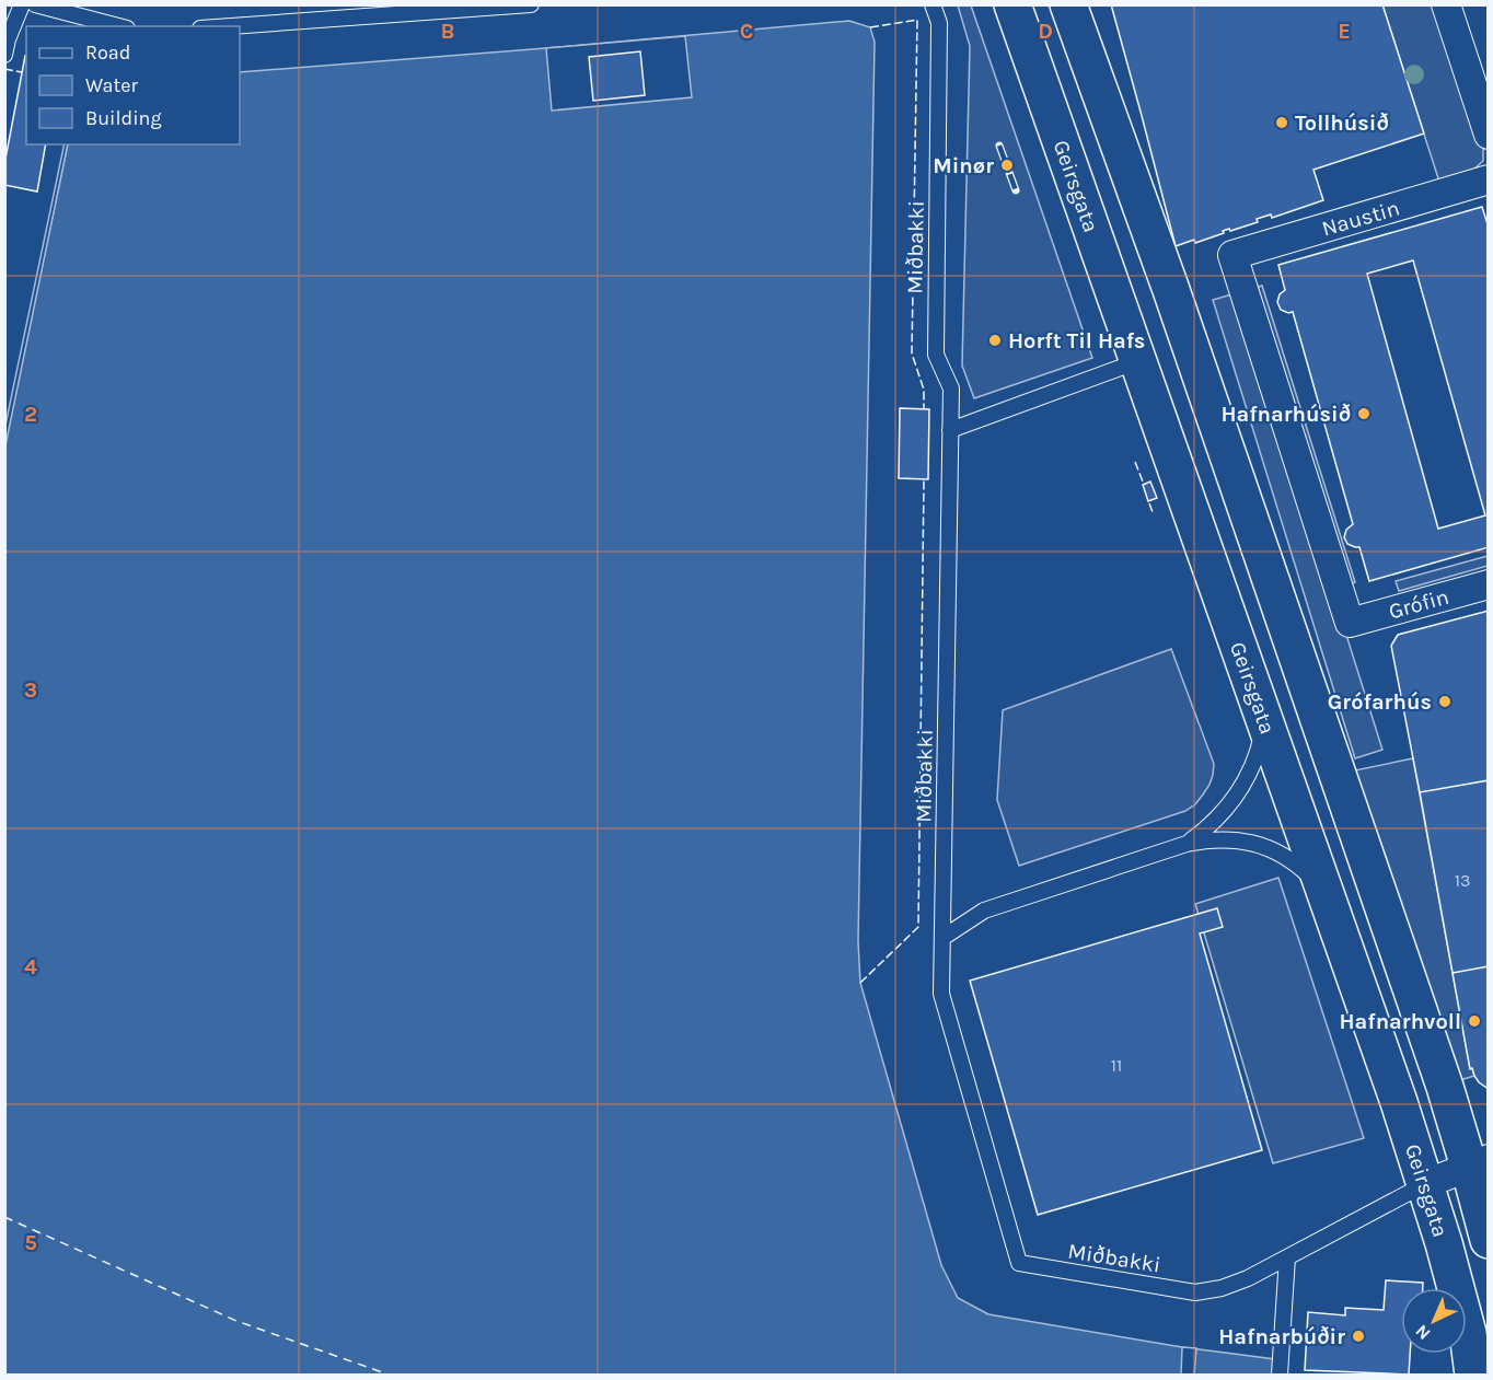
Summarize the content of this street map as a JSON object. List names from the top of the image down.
{
  "streets": {
    "main road": ["Geirsgata"],
    "street": ["Naustin", "Grófin"],
    "lane": ["Miðbakki"]
  },
  "crossings": [
    ["Naustin", "Grófin"]
  ],
  "places": [
    "Tollhúsið",
    "Minør",
    "Horft Til Hafs",
    "Hafnarhúsið",
    "Grófarhús",
    "Hafnarhvoll",
    "Hafnarbúðir"
  ],
  "house_numbers": ["13", "11"],
  "legend": ["Road", "Water", "Building"],
  "north": "bottom left",
  "grid": {
    "columns": [
      "B",
      "C",
      "D",
      "E"
    ],
    "rows": [
      "2",
      "3",
      "4",
      "5"
    ]
  }
}
